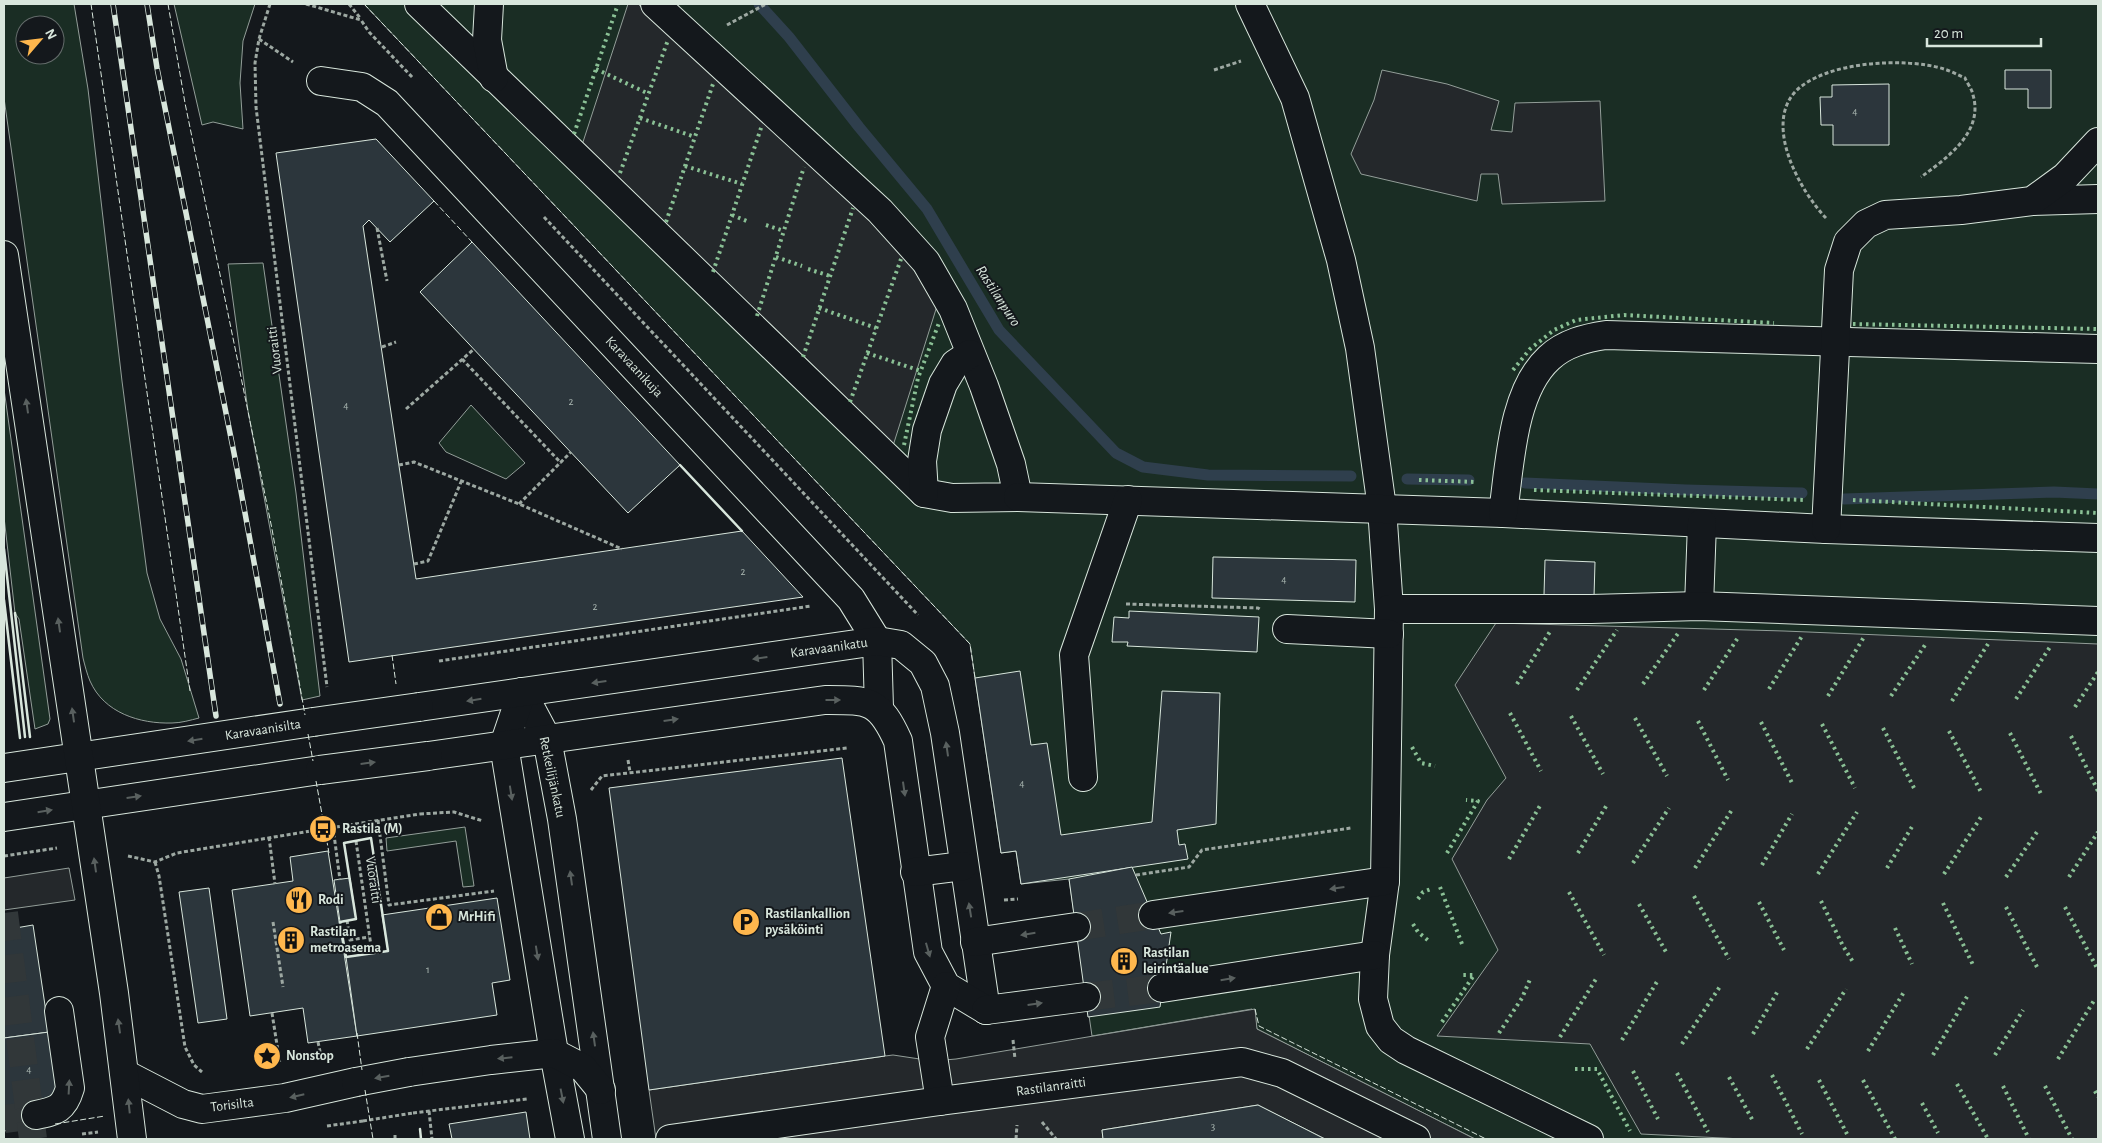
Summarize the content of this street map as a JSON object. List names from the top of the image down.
{
  "streets": {
    "street": [
      "Karavaanikuja",
      "Karavaanikatu",
      "Karavaanisilta",
      "Retkeilijänkatu",
      "Rastilanraitti",
      "Torisilta"
    ],
    "path": ["Vuoraitti"]
  },
  "crossings": [
    ["Karavaanikuja", "Karavaanikatu"],
    ["Karavaanikatu", "Karavaanisilta"],
    ["Karavaanikatu", "Retkeilijänkatu"],
    ["Karavaanisilta", "Retkeilijänkatu"]
  ],
  "one_way": ["Torisilta"],
  "water": ["Rastilanpuro"],
  "places": {
    "bus stop": ["Rastila (M)"],
    "restaurant": ["Rodi"],
    "shop": ["MrHifi"],
    "parking": ["Rastilankallion pysäköinti"],
    "building": ["Rastilan metroasema", "Rastilan leirintäalue"],
    "place": ["Nonstop"]
  },
  "house_numbers": [
    "4",
    "2",
    "4",
    "2",
    "4",
    "2",
    "4",
    "1",
    "4",
    "3"
  ],
  "scale_bar": "20 m",
  "north": "top right"
}
